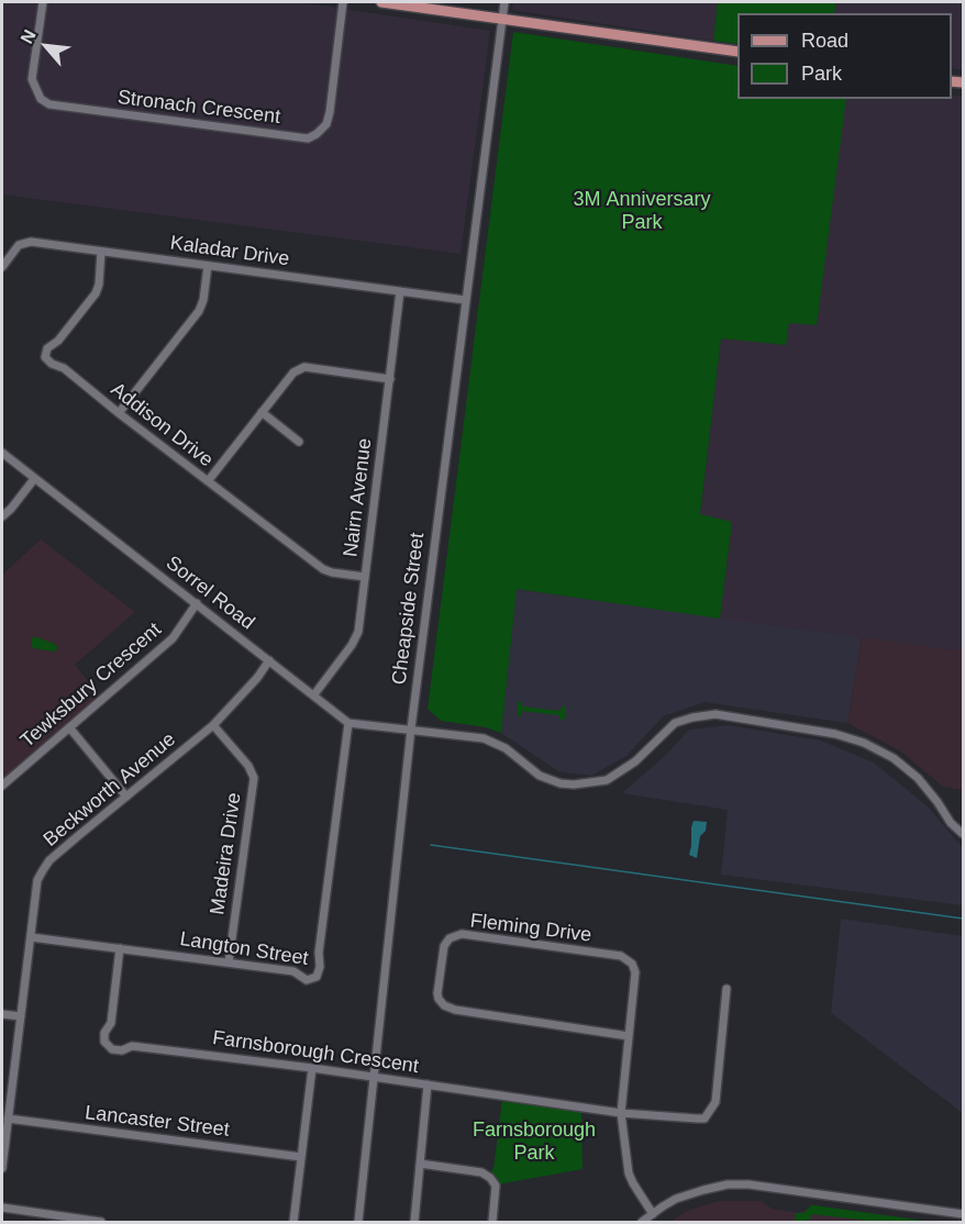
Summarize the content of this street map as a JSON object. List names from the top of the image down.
{
  "streets": {
    "street": [
      "Stronach Crescent",
      "Kaladar Drive",
      "Addison Drive",
      "Nairn Avenue",
      "Sorrel Road",
      "Cheapside Street",
      "Tewksbury Crescent",
      "Beckworth Avenue",
      "Madeira Drive",
      "Fleming Drive",
      "Langton Street",
      "Farnsborough Crescent",
      "Lancaster Street"
    ]
  },
  "crossings": [
    ["Kaladar Drive", "Addison Drive"],
    ["Kaladar Drive", "Nairn Avenue"],
    ["Kaladar Drive", "Cheapside Street"],
    ["Addison Drive", "Nairn Avenue"],
    ["Nairn Avenue", "Sorrel Road"],
    ["Sorrel Road", "Tewksbury Crescent"],
    ["Sorrel Road", "Beckworth Avenue"],
    ["Sorrel Road", "Langton Street"],
    ["Cheapside Street", "Farnsborough Crescent"],
    ["Beckworth Avenue", "Madeira Drive"],
    ["Beckworth Avenue", "Langton Street"],
    ["Beckworth Avenue", "Lancaster Street"],
    ["Madeira Drive", "Langton Street"],
    ["Fleming Drive", "Farnsborough Crescent"],
    ["Langton Street", "Farnsborough Crescent"]
  ],
  "parks": ["3M Anniversary Park", "Farnsborough Park"],
  "legend": ["Road", "Park"],
  "north": "top left"
}
